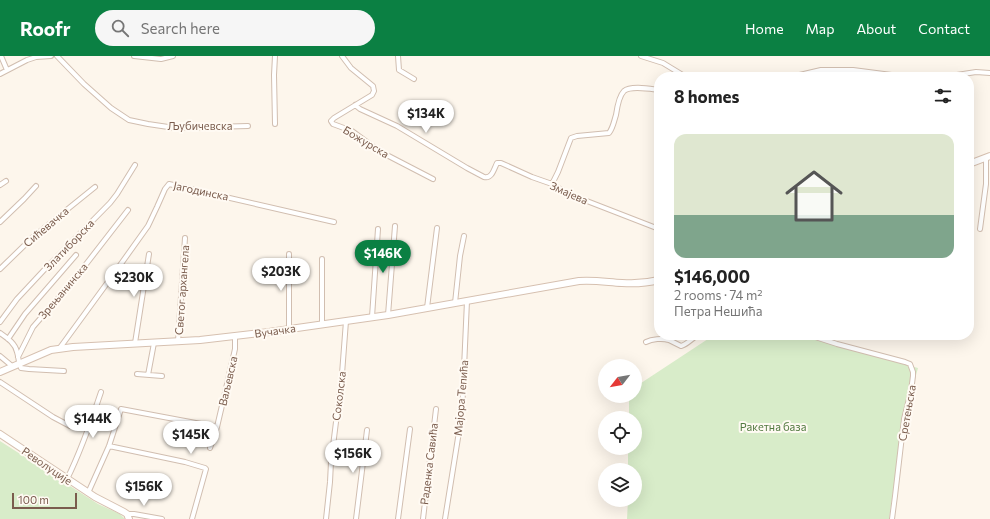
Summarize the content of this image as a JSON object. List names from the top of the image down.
{
  "streets": {
    "street": [
      "Љубичевска",
      "Божурска",
      "Јагодинска",
      "Змајева",
      "Сићевачка",
      "Златиборска",
      "Светог архангела",
      "Зрењанинска",
      "Вучачка",
      "Ваљевска",
      "Соколска",
      "Мајора Тепића",
      "Сретењска",
      "Раденка Савића",
      "Револуције"
    ]
  },
  "crossings": [
    ["Божурска", "Змајева"],
    ["Јагодинска", "Вучачка"],
    ["Светог архангела", "Вучачка"],
    ["Зрењанинска", "Вучачка"],
    ["Вучачка", "Ваљевска"],
    ["Вучачка", "Соколска"],
    ["Вучачка", "Мајора Тепића"]
  ],
  "parks": ["Ракетна база"],
  "scale_bar": "100 m",
  "north": "bottom left",
  "page": {
    "header": "Roofr",
    "search": "Search here",
    "nav": [
      "Home",
      "Map",
      "About",
      "Contact"
    ],
    "heading": "8 homes",
    "price": [
      "$134K",
      "$146K",
      "$203K",
      "$230K",
      "$144K",
      "$145K",
      "$156K",
      "$156K"
    ],
    "list": [
      {
        "name": "$146,000",
        "note": "2 rooms · 74 m² · Петра Нешића"
      }
    ],
    "scale": "100 m"
  }
}
